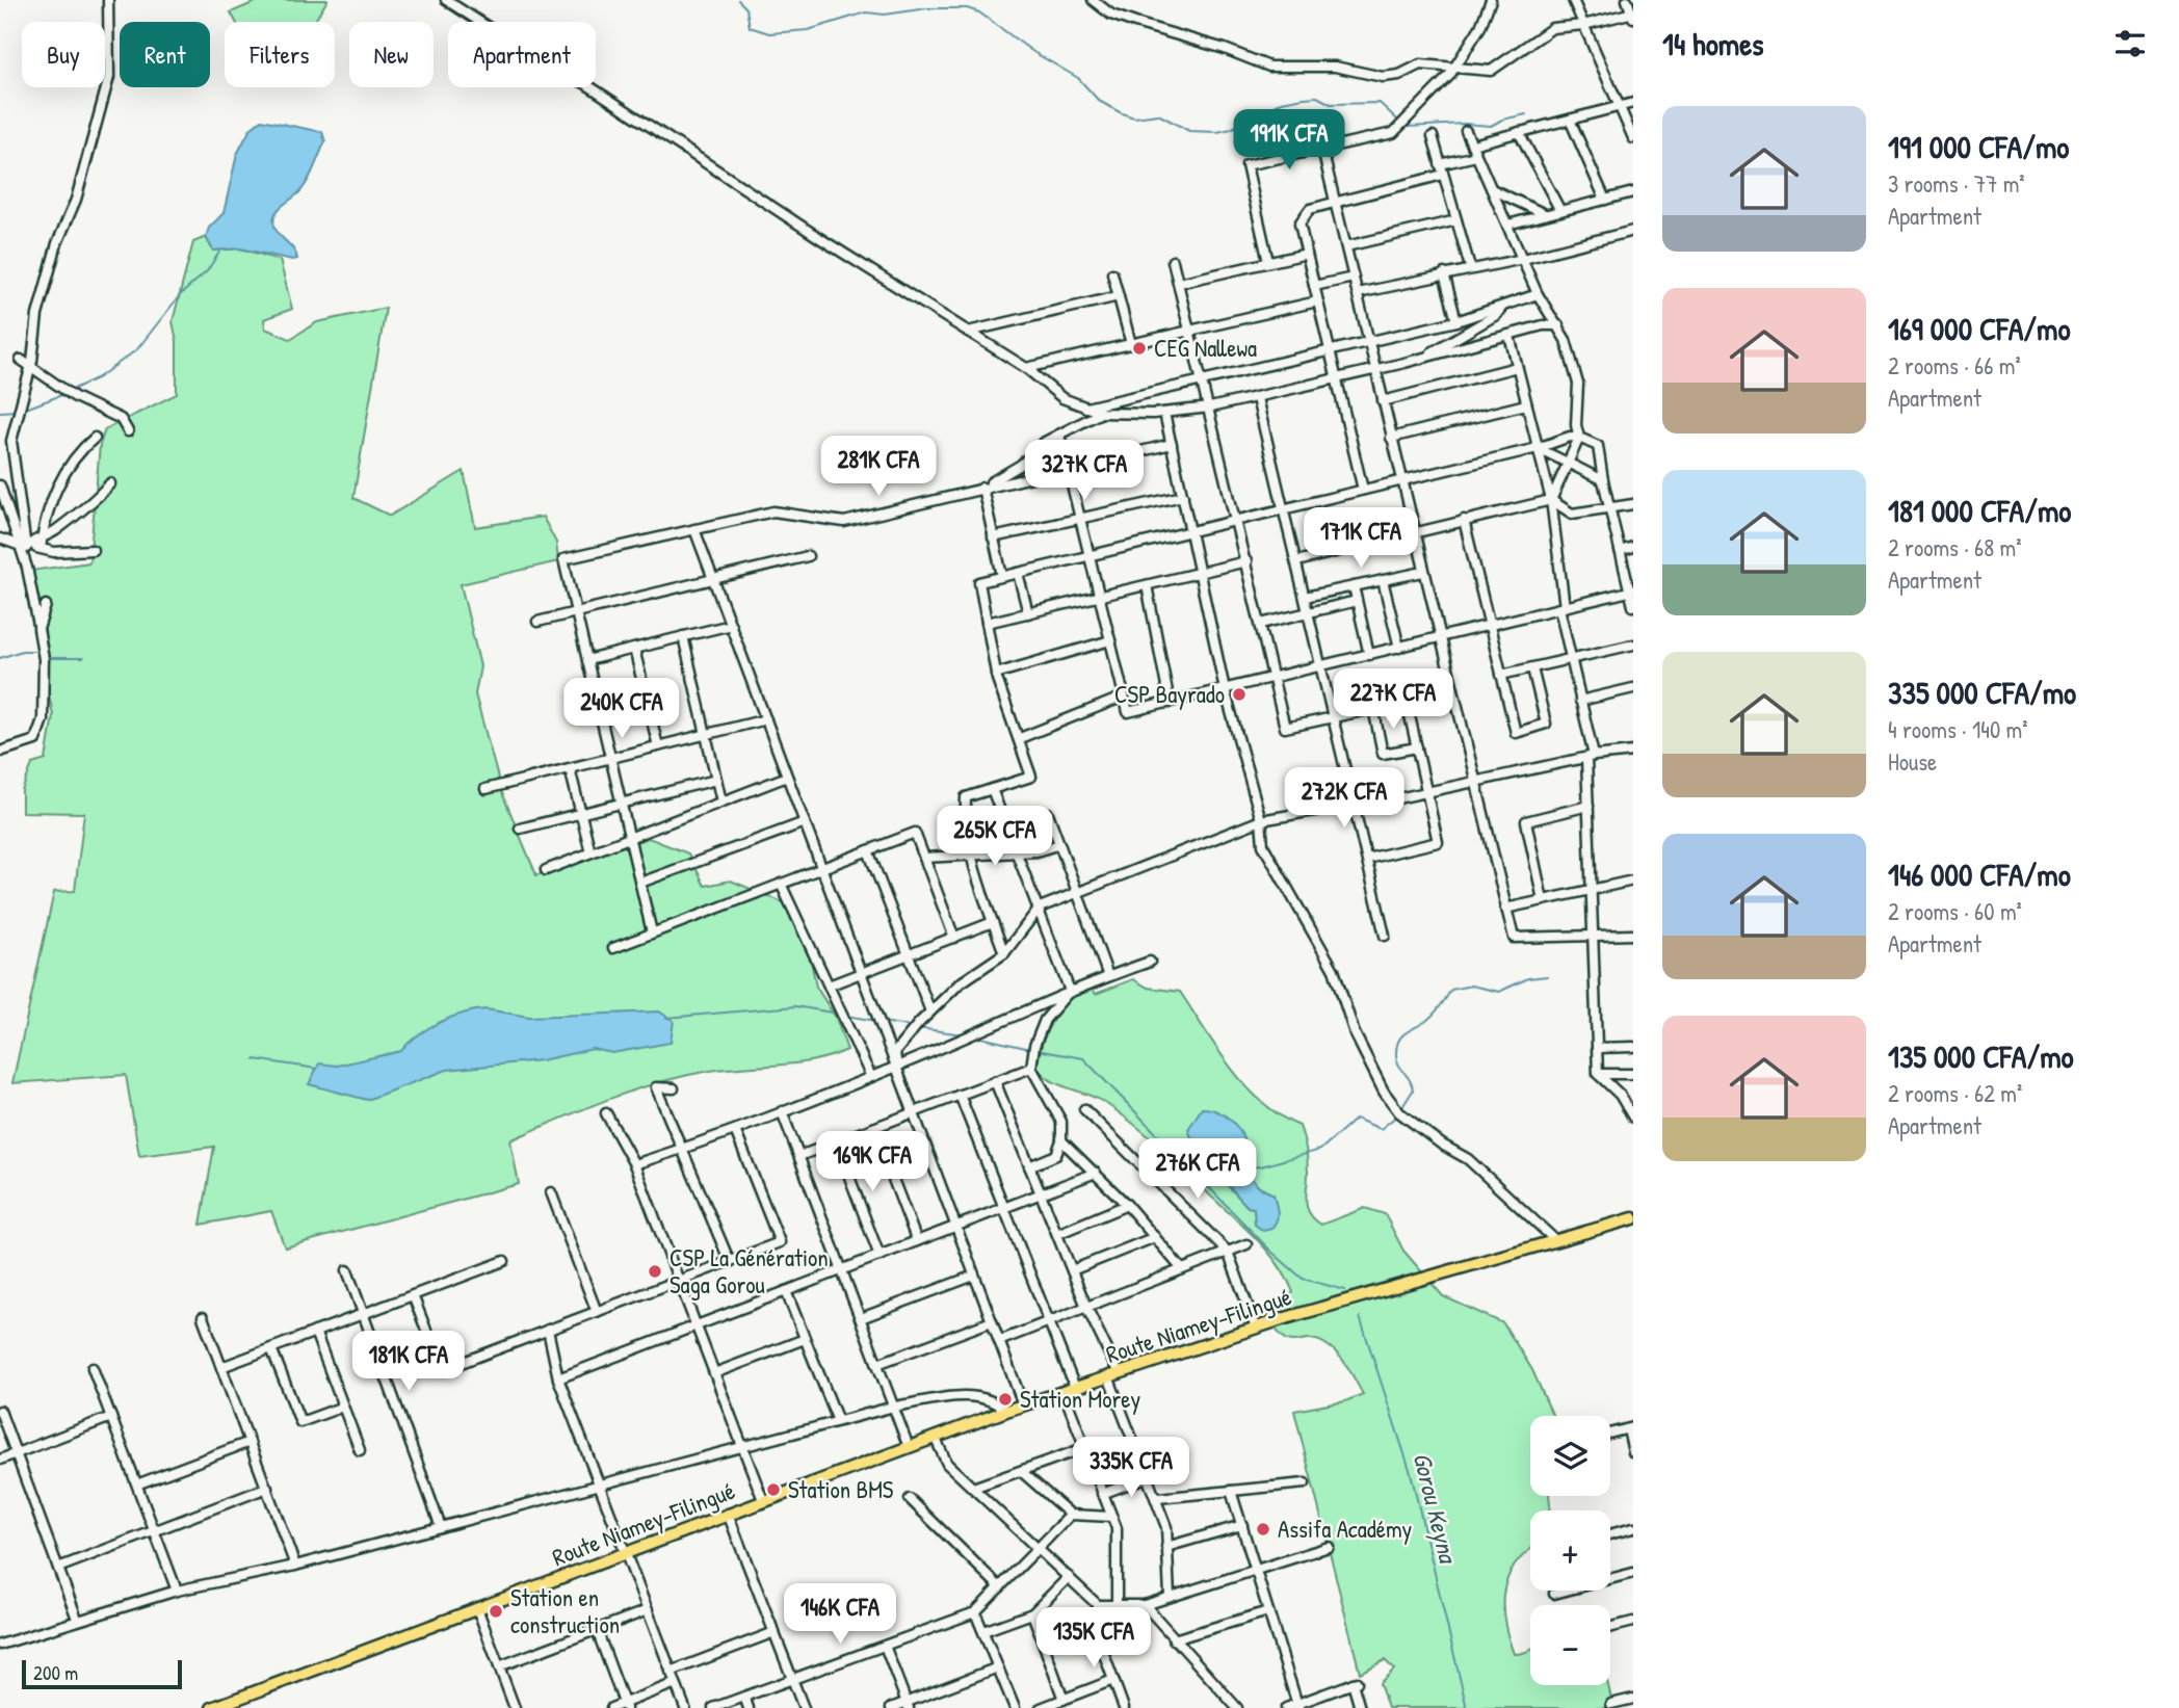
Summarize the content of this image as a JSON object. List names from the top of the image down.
{
  "streets": {
    "main road": ["Route Niamey-Filingué"]
  },
  "water": ["Gorou Keyna"],
  "places": [
    "CEG Nallewa",
    "CSP Bayrado",
    "CSP La Génération Saga Gorou",
    "Station Morey",
    "Station BMS",
    "Assifa Académy",
    "Station en construction"
  ],
  "scale_bar": "200 m",
  "page": {
    "heading": "14 homes",
    "chip": [
      "Buy",
      "Rent",
      "Filters",
      "New",
      "Apartment"
    ],
    "list": [
      {
        "name": "191 000 CFA/mo",
        "note": "3 rooms · 77 m² · Apartment"
      },
      {
        "name": "169 000 CFA/mo",
        "note": "2 rooms · 66 m² · Apartment"
      },
      {
        "name": "181 000 CFA/mo",
        "note": "2 rooms · 68 m² · Apartment"
      },
      {
        "name": "335 000 CFA/mo",
        "note": "4 rooms · 140 m² · House"
      },
      {
        "name": "146 000 CFA/mo",
        "note": "2 rooms · 60 m² · Apartment"
      },
      {
        "name": "135 000 CFA/mo",
        "note": "2 rooms · 62 m² · Apartment"
      }
    ],
    "price": [
      "191K CFA",
      "281K CFA",
      "327K CFA",
      "171K CFA",
      "227K CFA",
      "240K CFA",
      "272K CFA",
      "265K CFA",
      "169K CFA",
      "276K CFA",
      "181K CFA",
      "335K CFA",
      "146K CFA",
      "135K CFA"
    ],
    "map_buttons": ["+", "−"],
    "scale": "200 m"
  }
}
